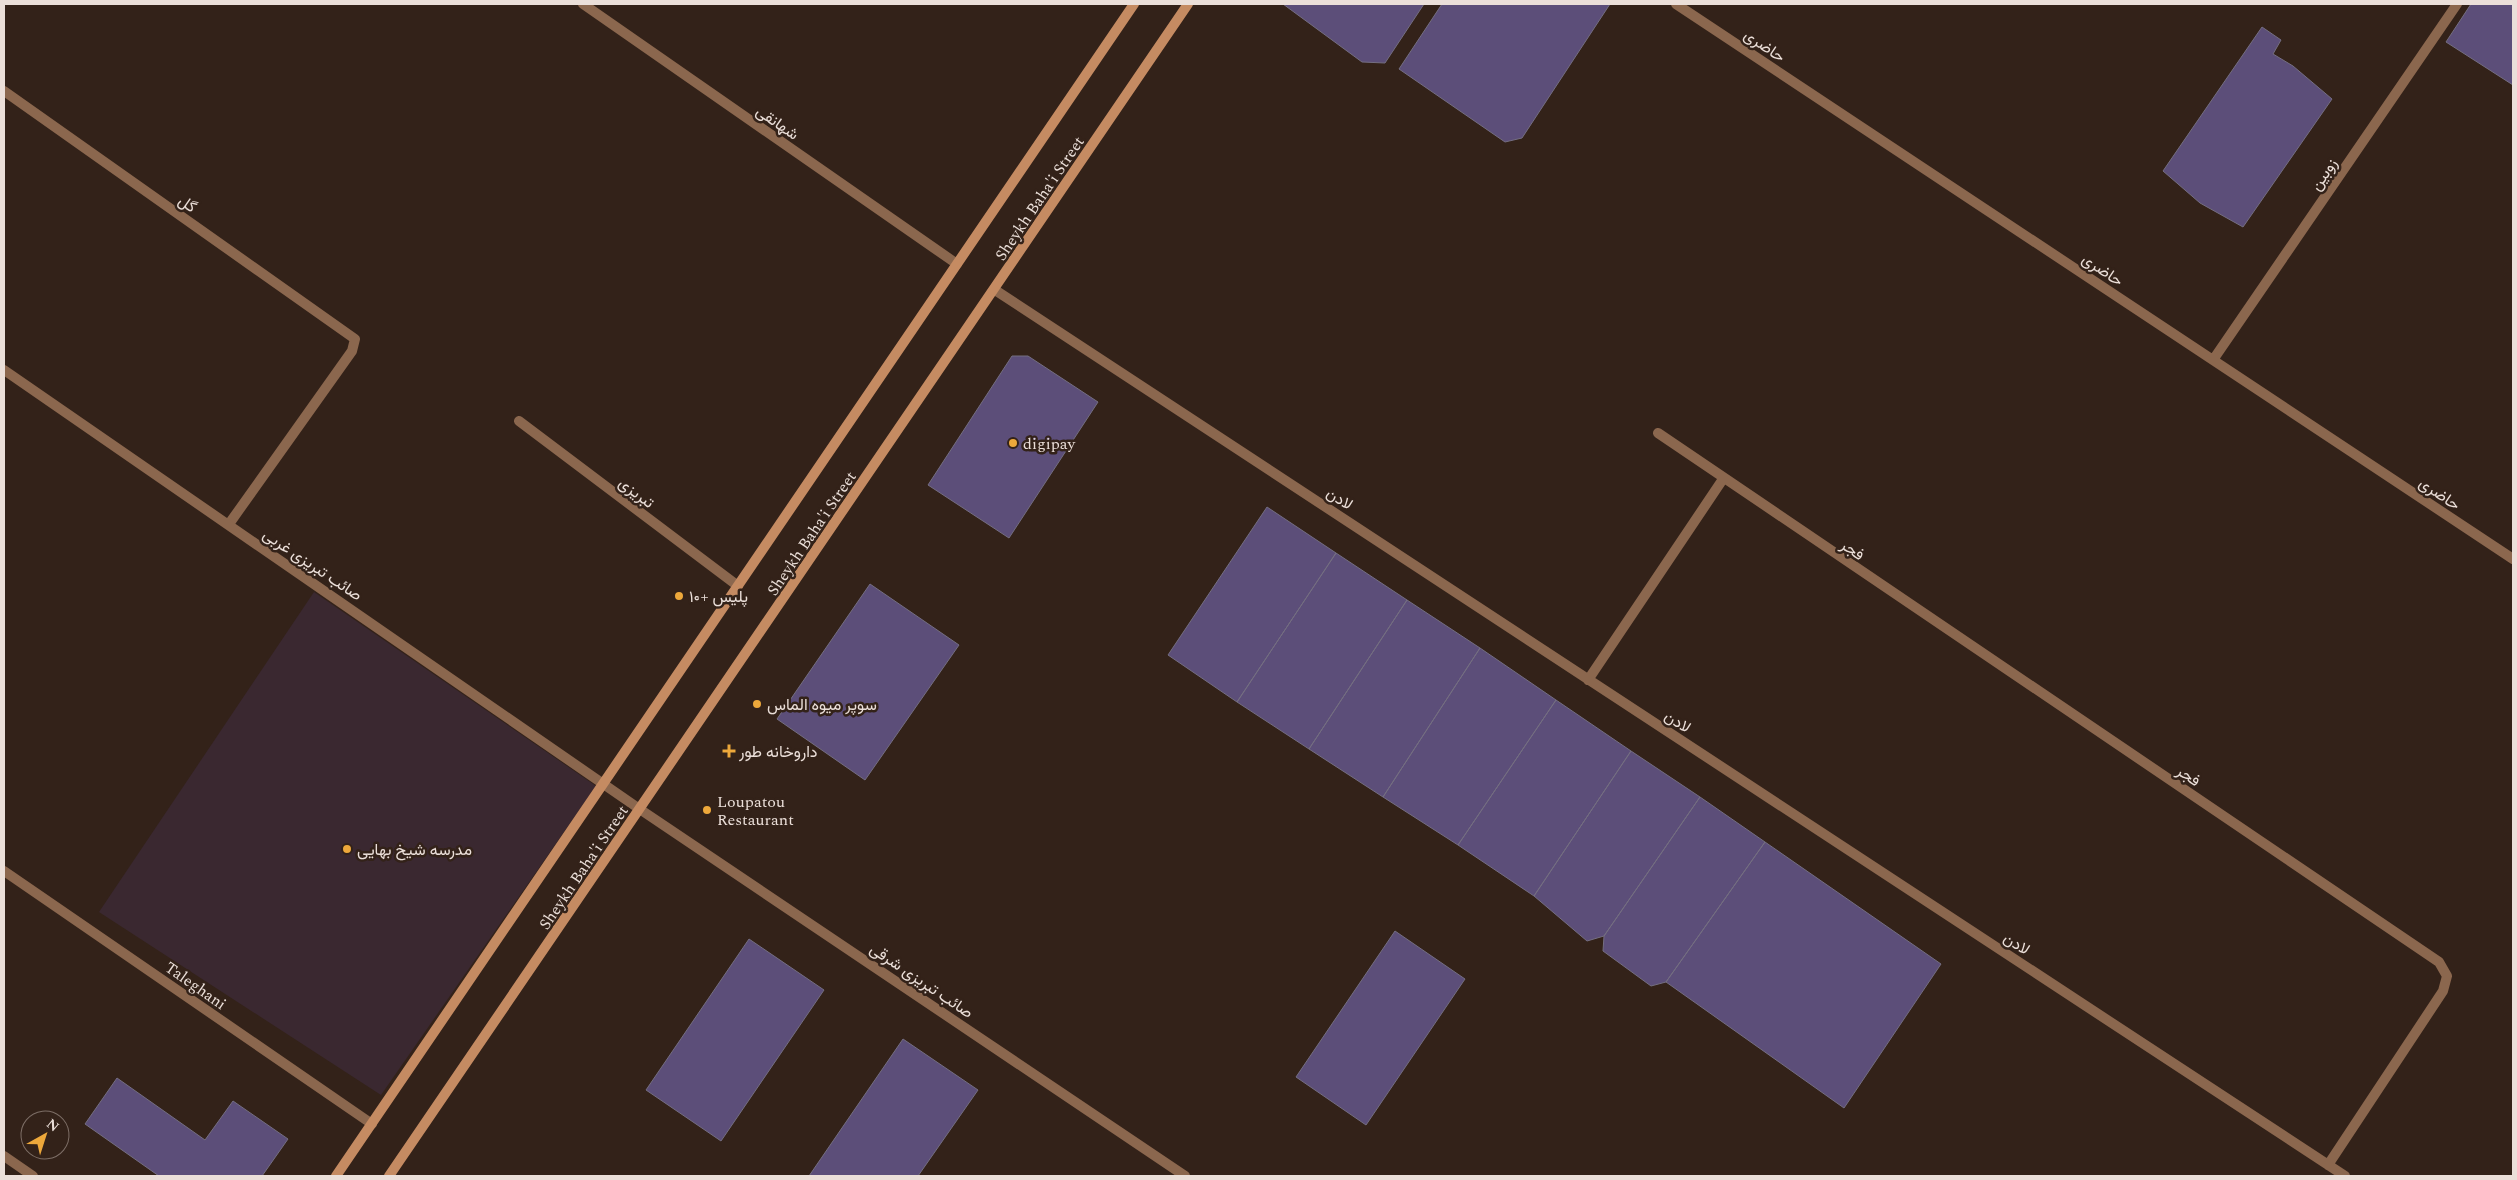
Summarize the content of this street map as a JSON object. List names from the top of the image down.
{
  "streets": {
    "main road": ["Sheykh Baha'i Street"],
    "street": [
      "حاضری",
      "شهانقی",
      "زوبین",
      "گل",
      "تبریزی",
      "لادن",
      "فجر",
      "صائب تبریزی غربی",
      "صائب تبریزی شرقی",
      "Taleghani"
    ]
  },
  "crossings": [
    ["حاضری", "زوبین"],
    ["شهانقی", "Sheykh Baha'i Street"],
    ["Sheykh Baha'i Street", "تبریزی"],
    ["Sheykh Baha'i Street", "لادن"],
    ["Sheykh Baha'i Street", "صائب تبریزی غربی"],
    ["Sheykh Baha'i Street", "صائب تبریزی شرقی"],
    ["Sheykh Baha'i Street", "Taleghani"],
    ["گل", "صائب تبریزی غربی"],
    ["لادن", "فجر"],
    ["صائب تبریزی غربی", "صائب تبریزی شرقی"]
  ],
  "places": {
    "other": [
      "digipay",
      "پلیس +۱۰",
      "سوپر میوه الماس",
      "Loupatou Restaurant",
      "مدرسه شیخ بهایی"
    ],
    "health": ["داروخانه طور"]
  },
  "north": "top right"
}
